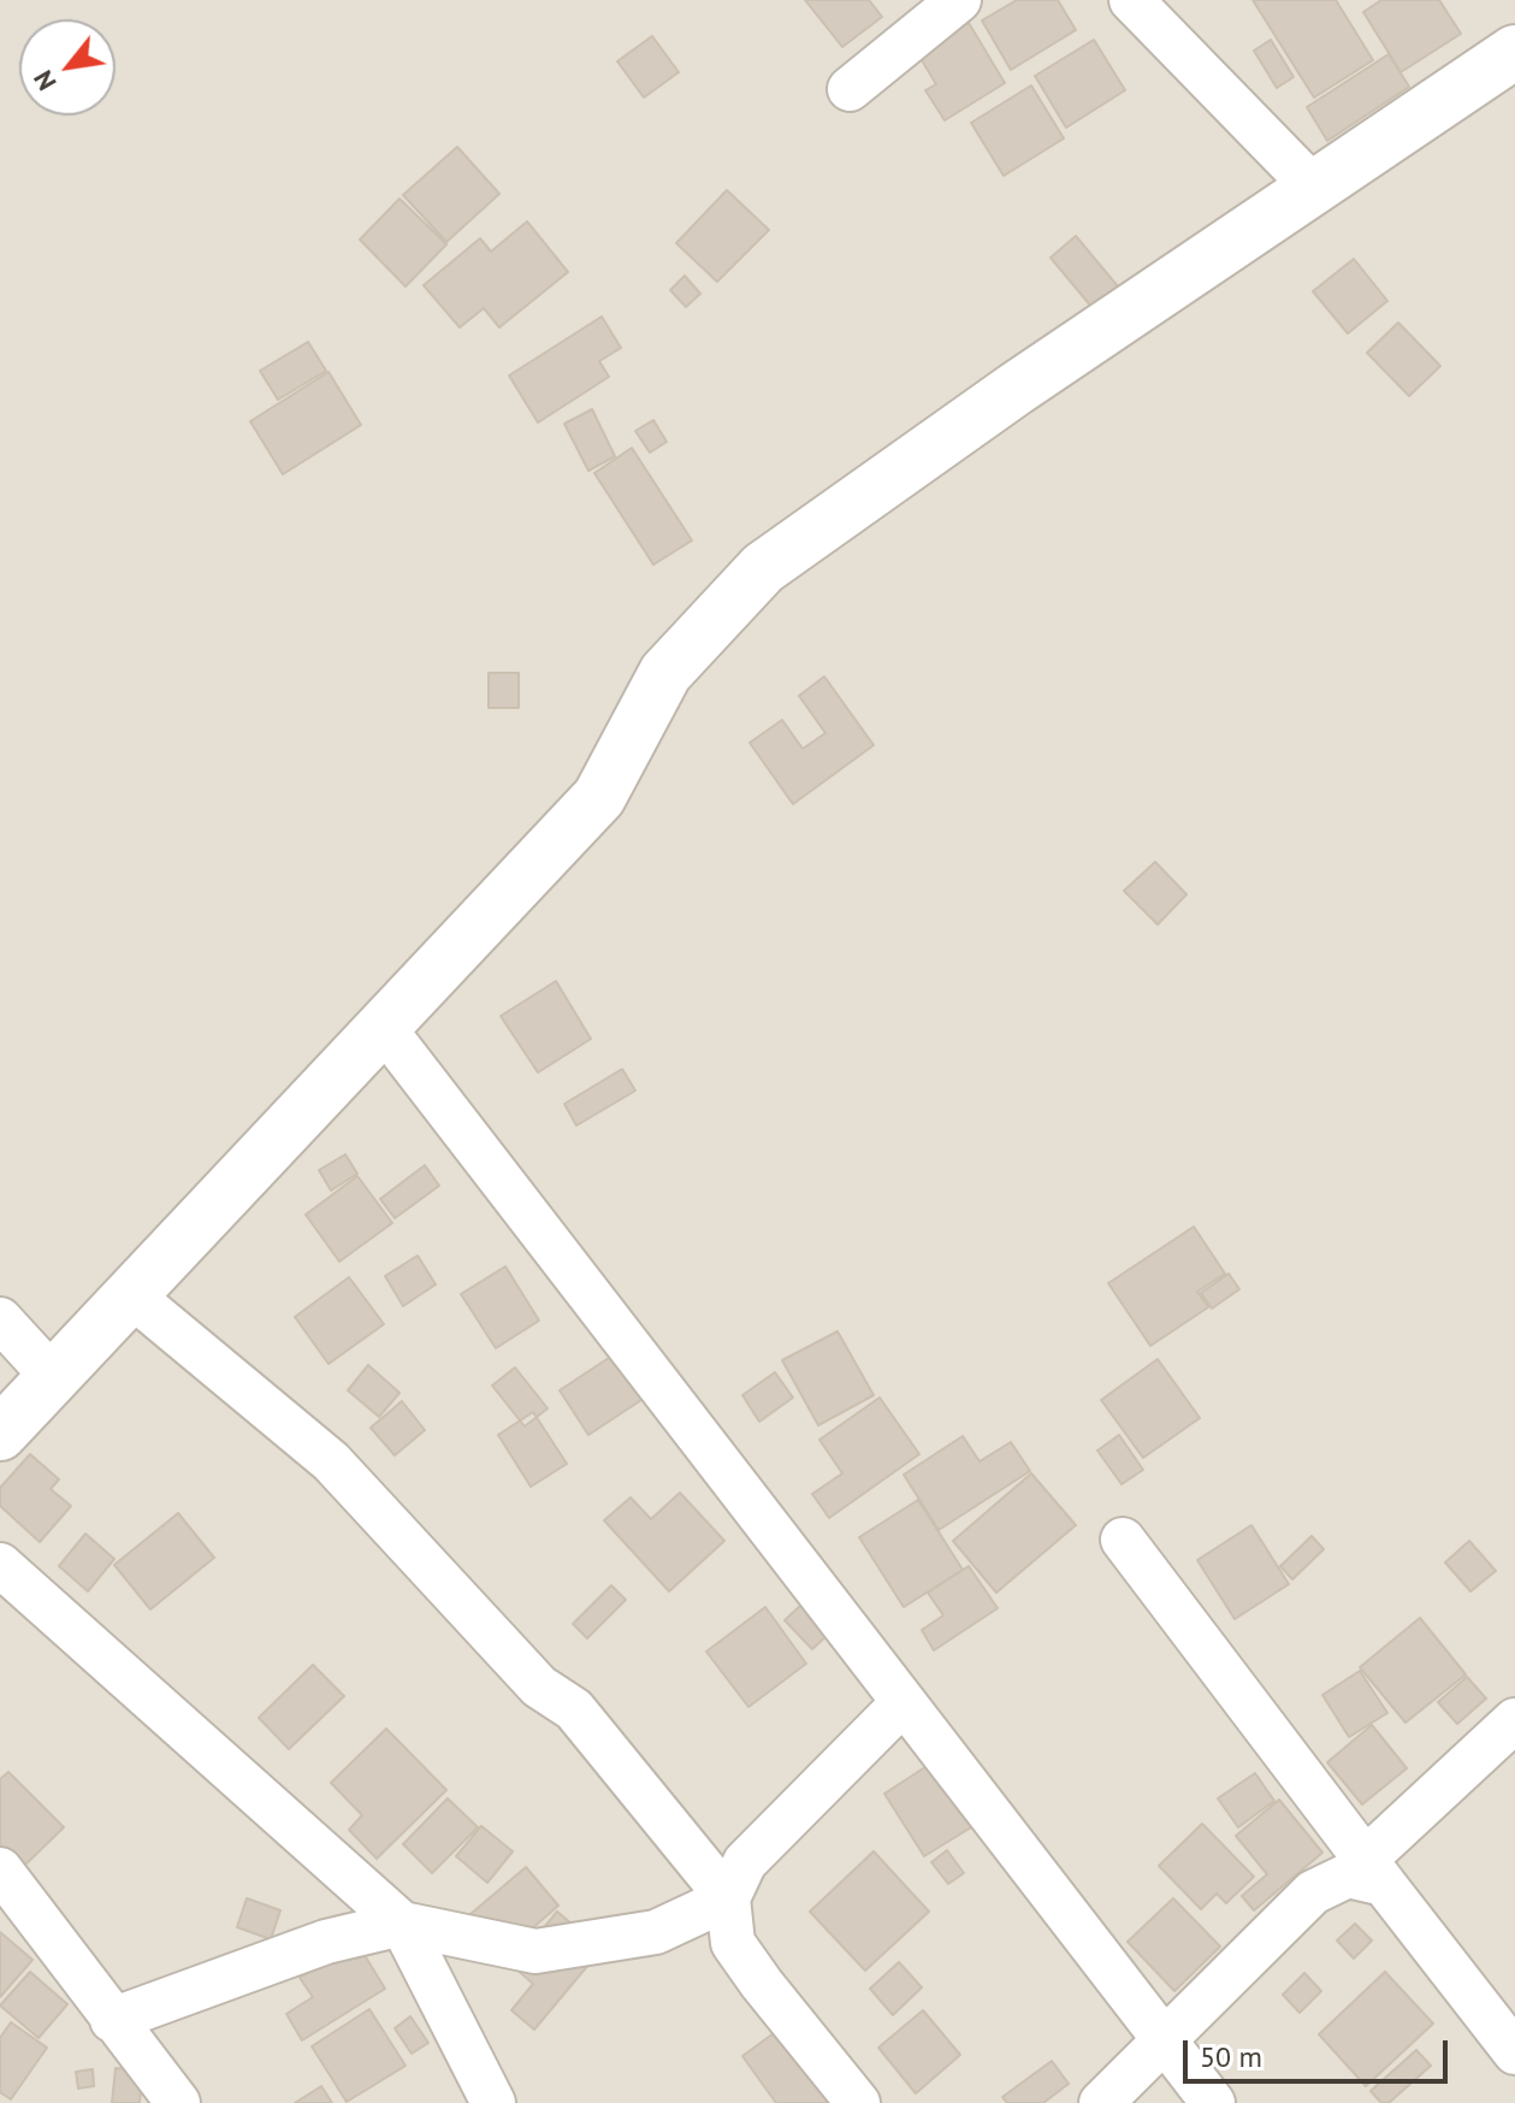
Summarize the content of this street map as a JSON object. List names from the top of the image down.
{
  "scale_bar": "50 m",
  "north": "bottom left"
}
